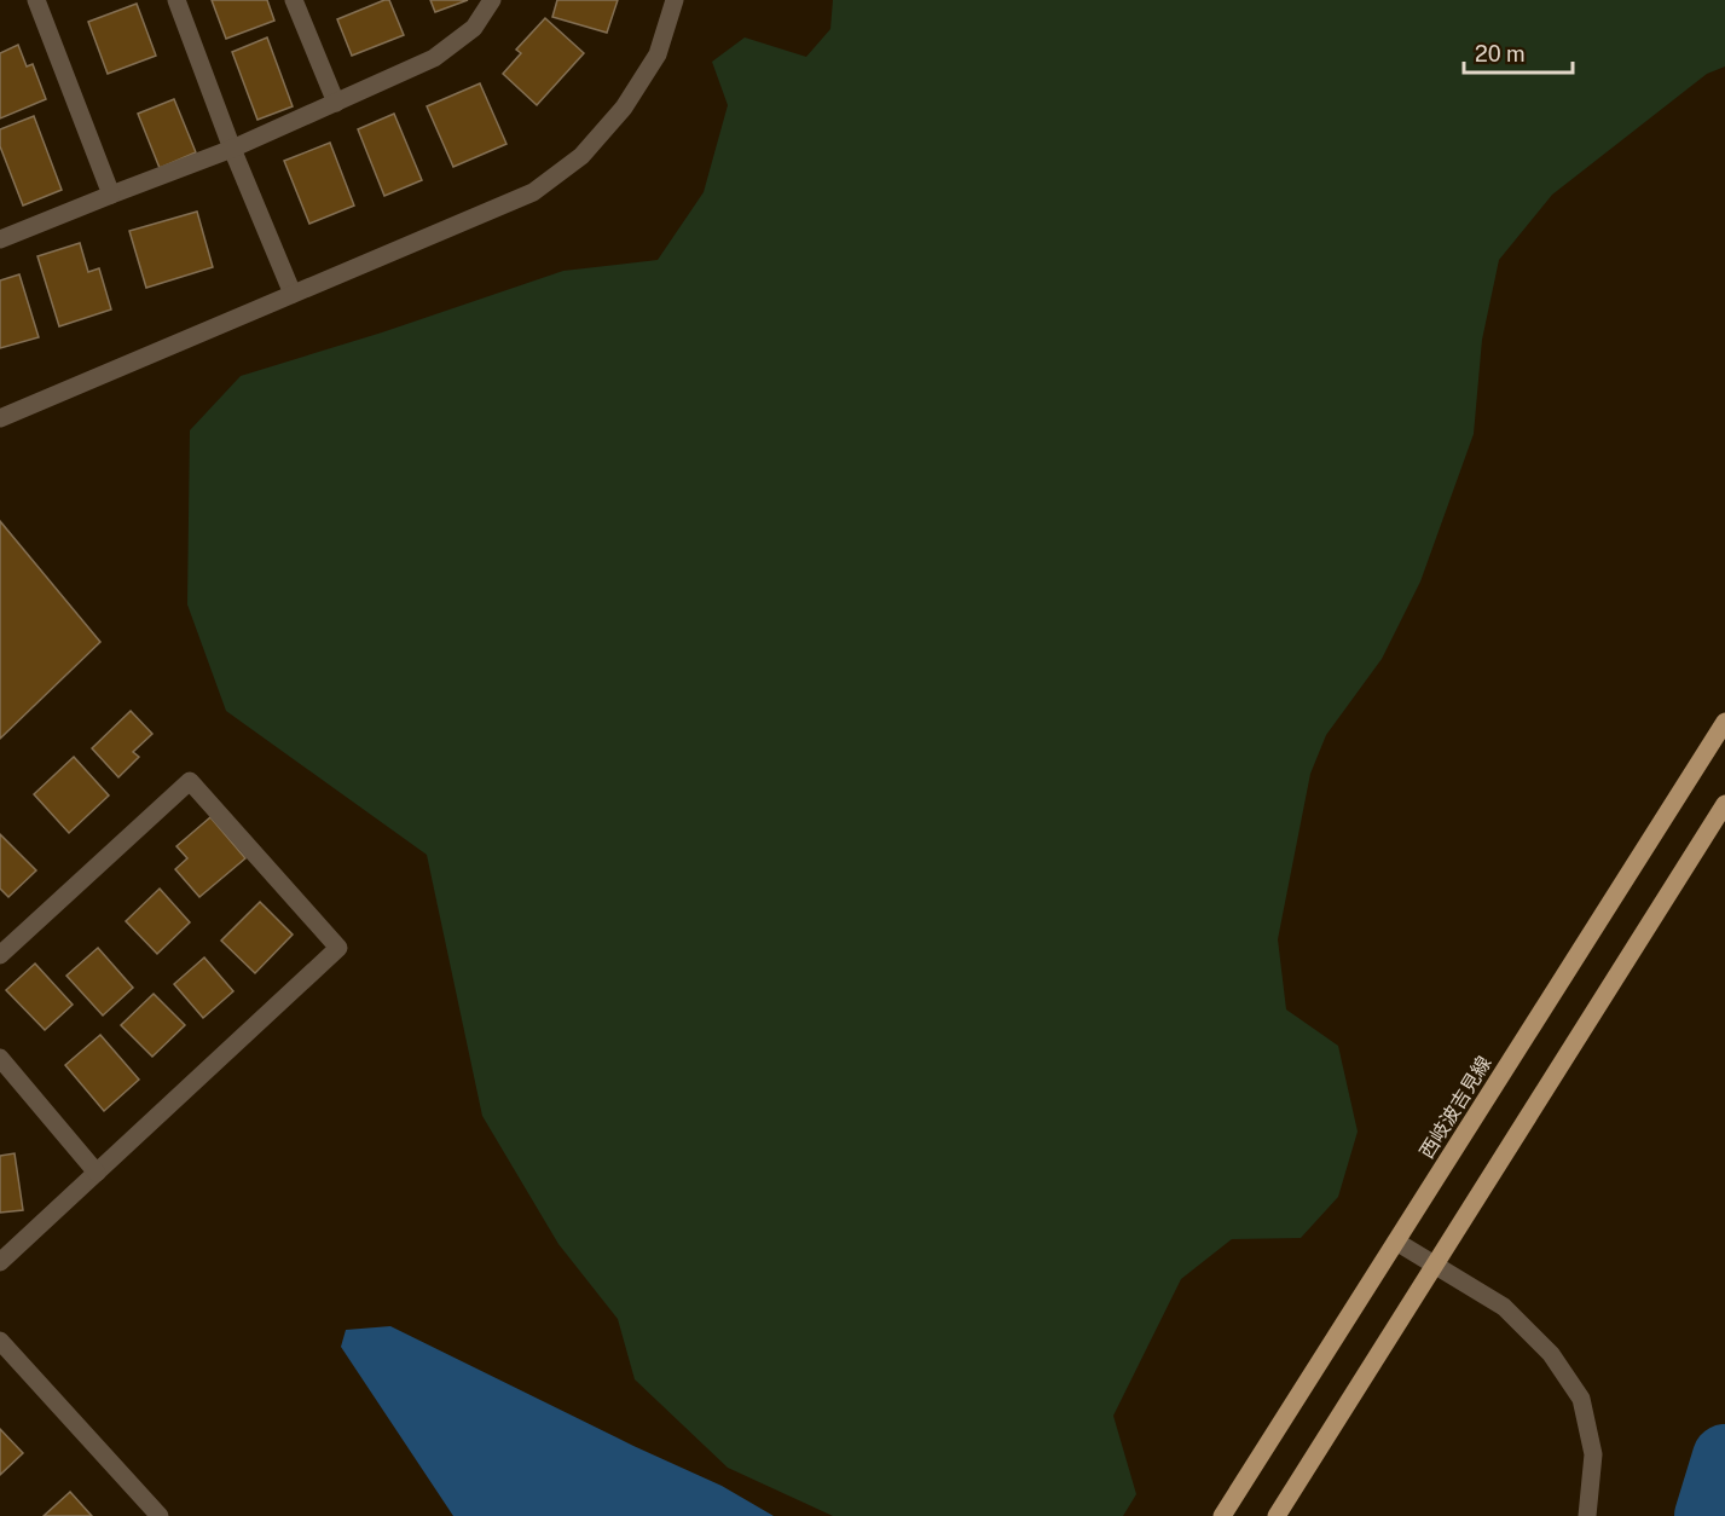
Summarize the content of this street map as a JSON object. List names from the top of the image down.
{
  "streets": {
    "main road": ["西岐波吉見線"]
  },
  "scale_bar": "20 m"
}
